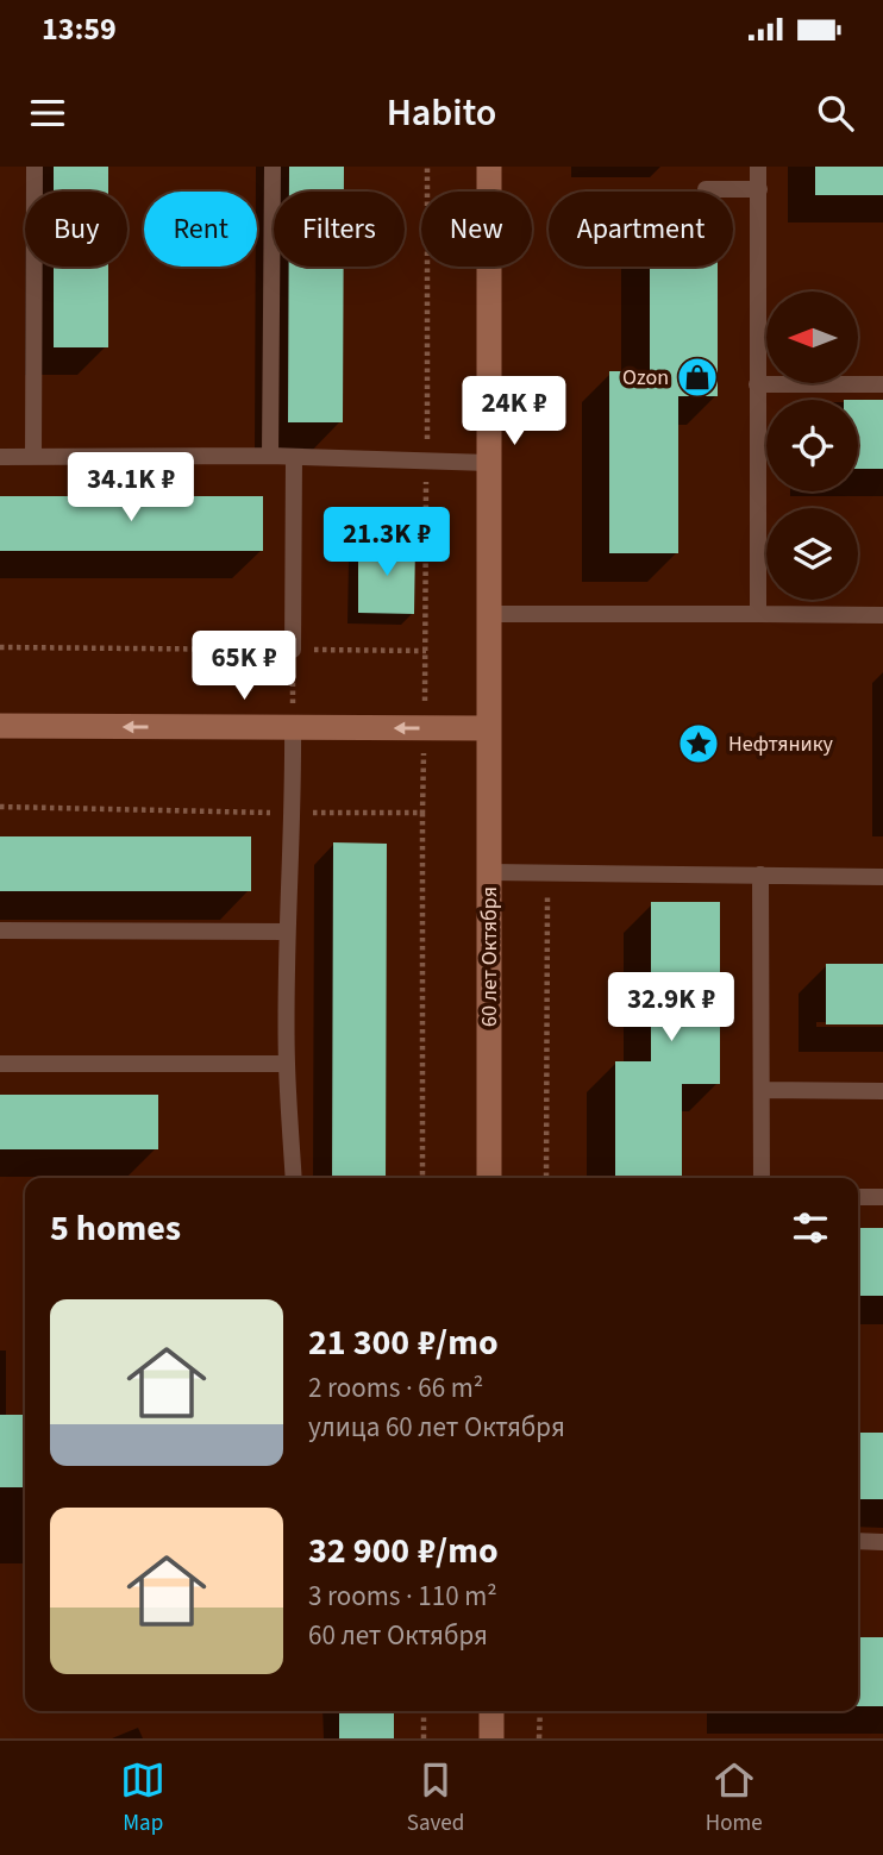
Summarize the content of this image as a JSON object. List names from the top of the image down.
{
  "streets": {
    "main road": ["60 лет Октября"]
  },
  "places": {
    "shop": ["Ozon"],
    "place": ["Нефтянику"]
  },
  "north": "left",
  "page": {
    "status": "13:59",
    "header": "Habito",
    "chip": [
      "Buy",
      "Rent",
      "Filters",
      "New",
      "Apartment"
    ],
    "price": [
      "24K ₽",
      "34.1K ₽",
      "21.3K ₽",
      "65K ₽",
      "32.9K ₽"
    ],
    "heading": "5 homes",
    "list": [
      {
        "name": "21 300 ₽/mo",
        "note": "2 rooms · 66 m² · улица 60 лет Октября"
      },
      {
        "name": "32 900 ₽/mo",
        "note": "3 rooms · 110 m² · 60 лет Октября"
      }
    ],
    "tabs": ["Map", "Saved", "Home"]
  }
}
